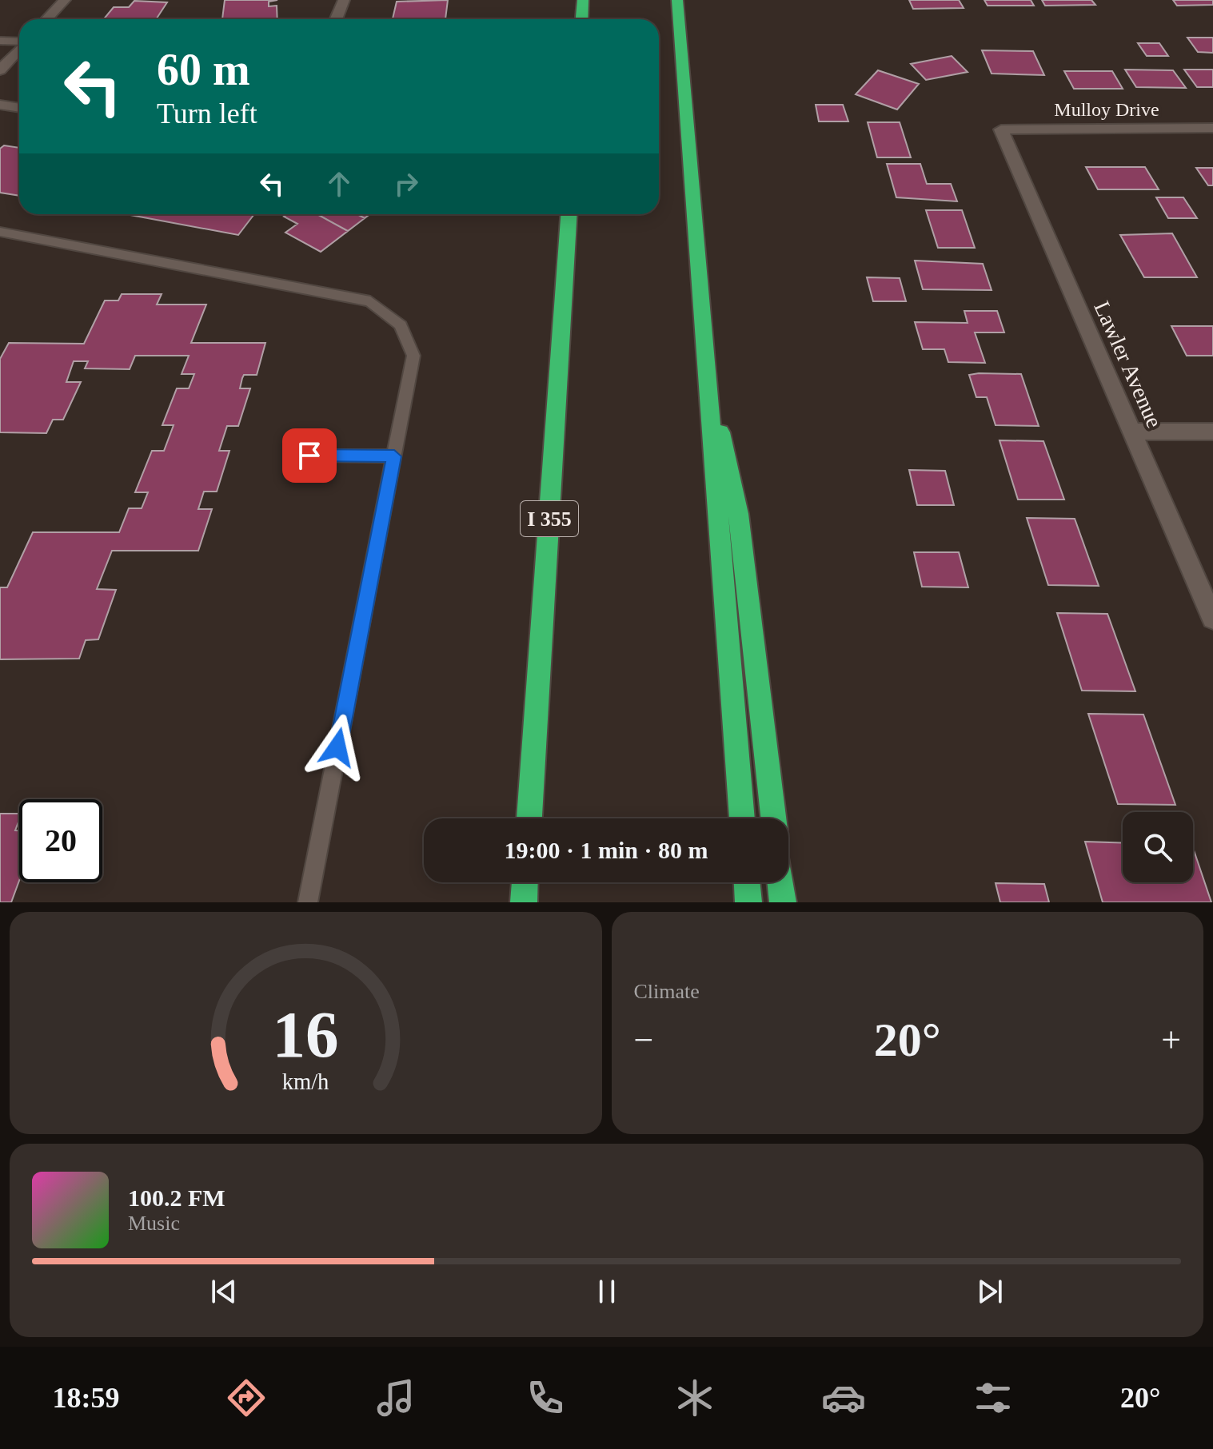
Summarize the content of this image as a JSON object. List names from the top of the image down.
{
  "streets": {
    "highway": ["I 355"],
    "street": ["Mulloy Drive", "Lawler Avenue"]
  },
  "crossings": [
    ["Mulloy Drive", "Lawler Avenue"]
  ],
  "page": {
    "turn": ["60 m", "Turn left"],
    "limit": "20",
    "trip": "19:00 · 1 min · 80 m",
    "tile": "Climate",
    "heat": ["−", "20°", "+"],
    "song": ["100.2 FM", "Music"],
    "tabs": ["18:59", "20°"],
    "gauge": ["16", "km/h"]
  }
}
